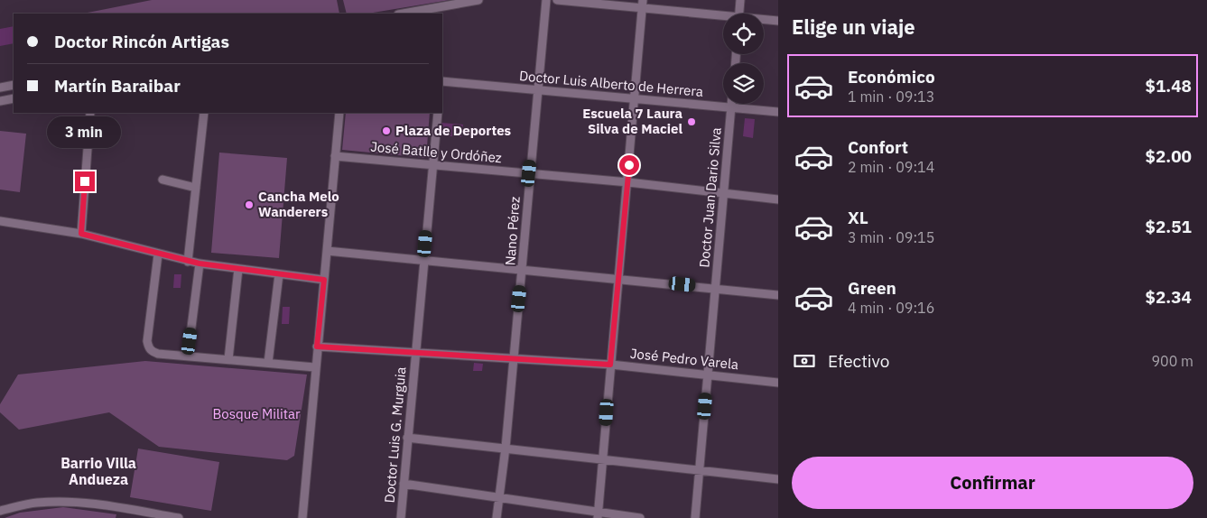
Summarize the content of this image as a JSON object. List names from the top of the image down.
{
  "streets": {
    "street": [
      "Doctor Luis Alberto de Herrera",
      "José Batlle y Ordóñez",
      "Doctor Juan Dario Silva",
      "Nano Pérez",
      "José Pedro Varela",
      "Doctor Luis G. Murguia"
    ]
  },
  "crossings": [
    ["Doctor Luis Alberto de Herrera", "Doctor Juan Dario Silva"],
    ["Doctor Luis Alberto de Herrera", "Nano Pérez"],
    ["José Batlle y Ordóñez", "Doctor Juan Dario Silva"],
    ["José Batlle y Ordóñez", "Nano Pérez"],
    ["José Batlle y Ordóñez", "Doctor Luis G. Murguia"],
    ["Doctor Juan Dario Silva", "José Pedro Varela"],
    ["Nano Pérez", "José Pedro Varela"],
    ["José Pedro Varela", "Doctor Luis G. Murguia"]
  ],
  "districts": ["Barrio Villa Andueza"],
  "parks": ["Bosque Militar"],
  "places": ["Escuela 7 Laura Silva de Maciel", "Plaza de Deportes", "Cancha Melo Wanderers"],
  "page": {
    "heading": "Elige un viaje",
    "banner": ["Doctor Rincón Artigas", "Martín Baraibar"],
    "list": [
      {
        "name": "Económico",
        "note": "1 min · 09:13",
        "value": "$1.48"
      },
      {
        "name": "Confort",
        "note": "2 min · 09:14",
        "value": "$2.00"
      },
      {
        "name": "XL",
        "note": "3 min · 09:15",
        "value": "$2.51"
      },
      {
        "name": "Green",
        "note": "4 min · 09:16",
        "value": "$2.34"
      }
    ],
    "bubble": "3 min",
    "pay": ["Efectivo", "900 m"],
    "buttons": "Confirmar"
  }
}
